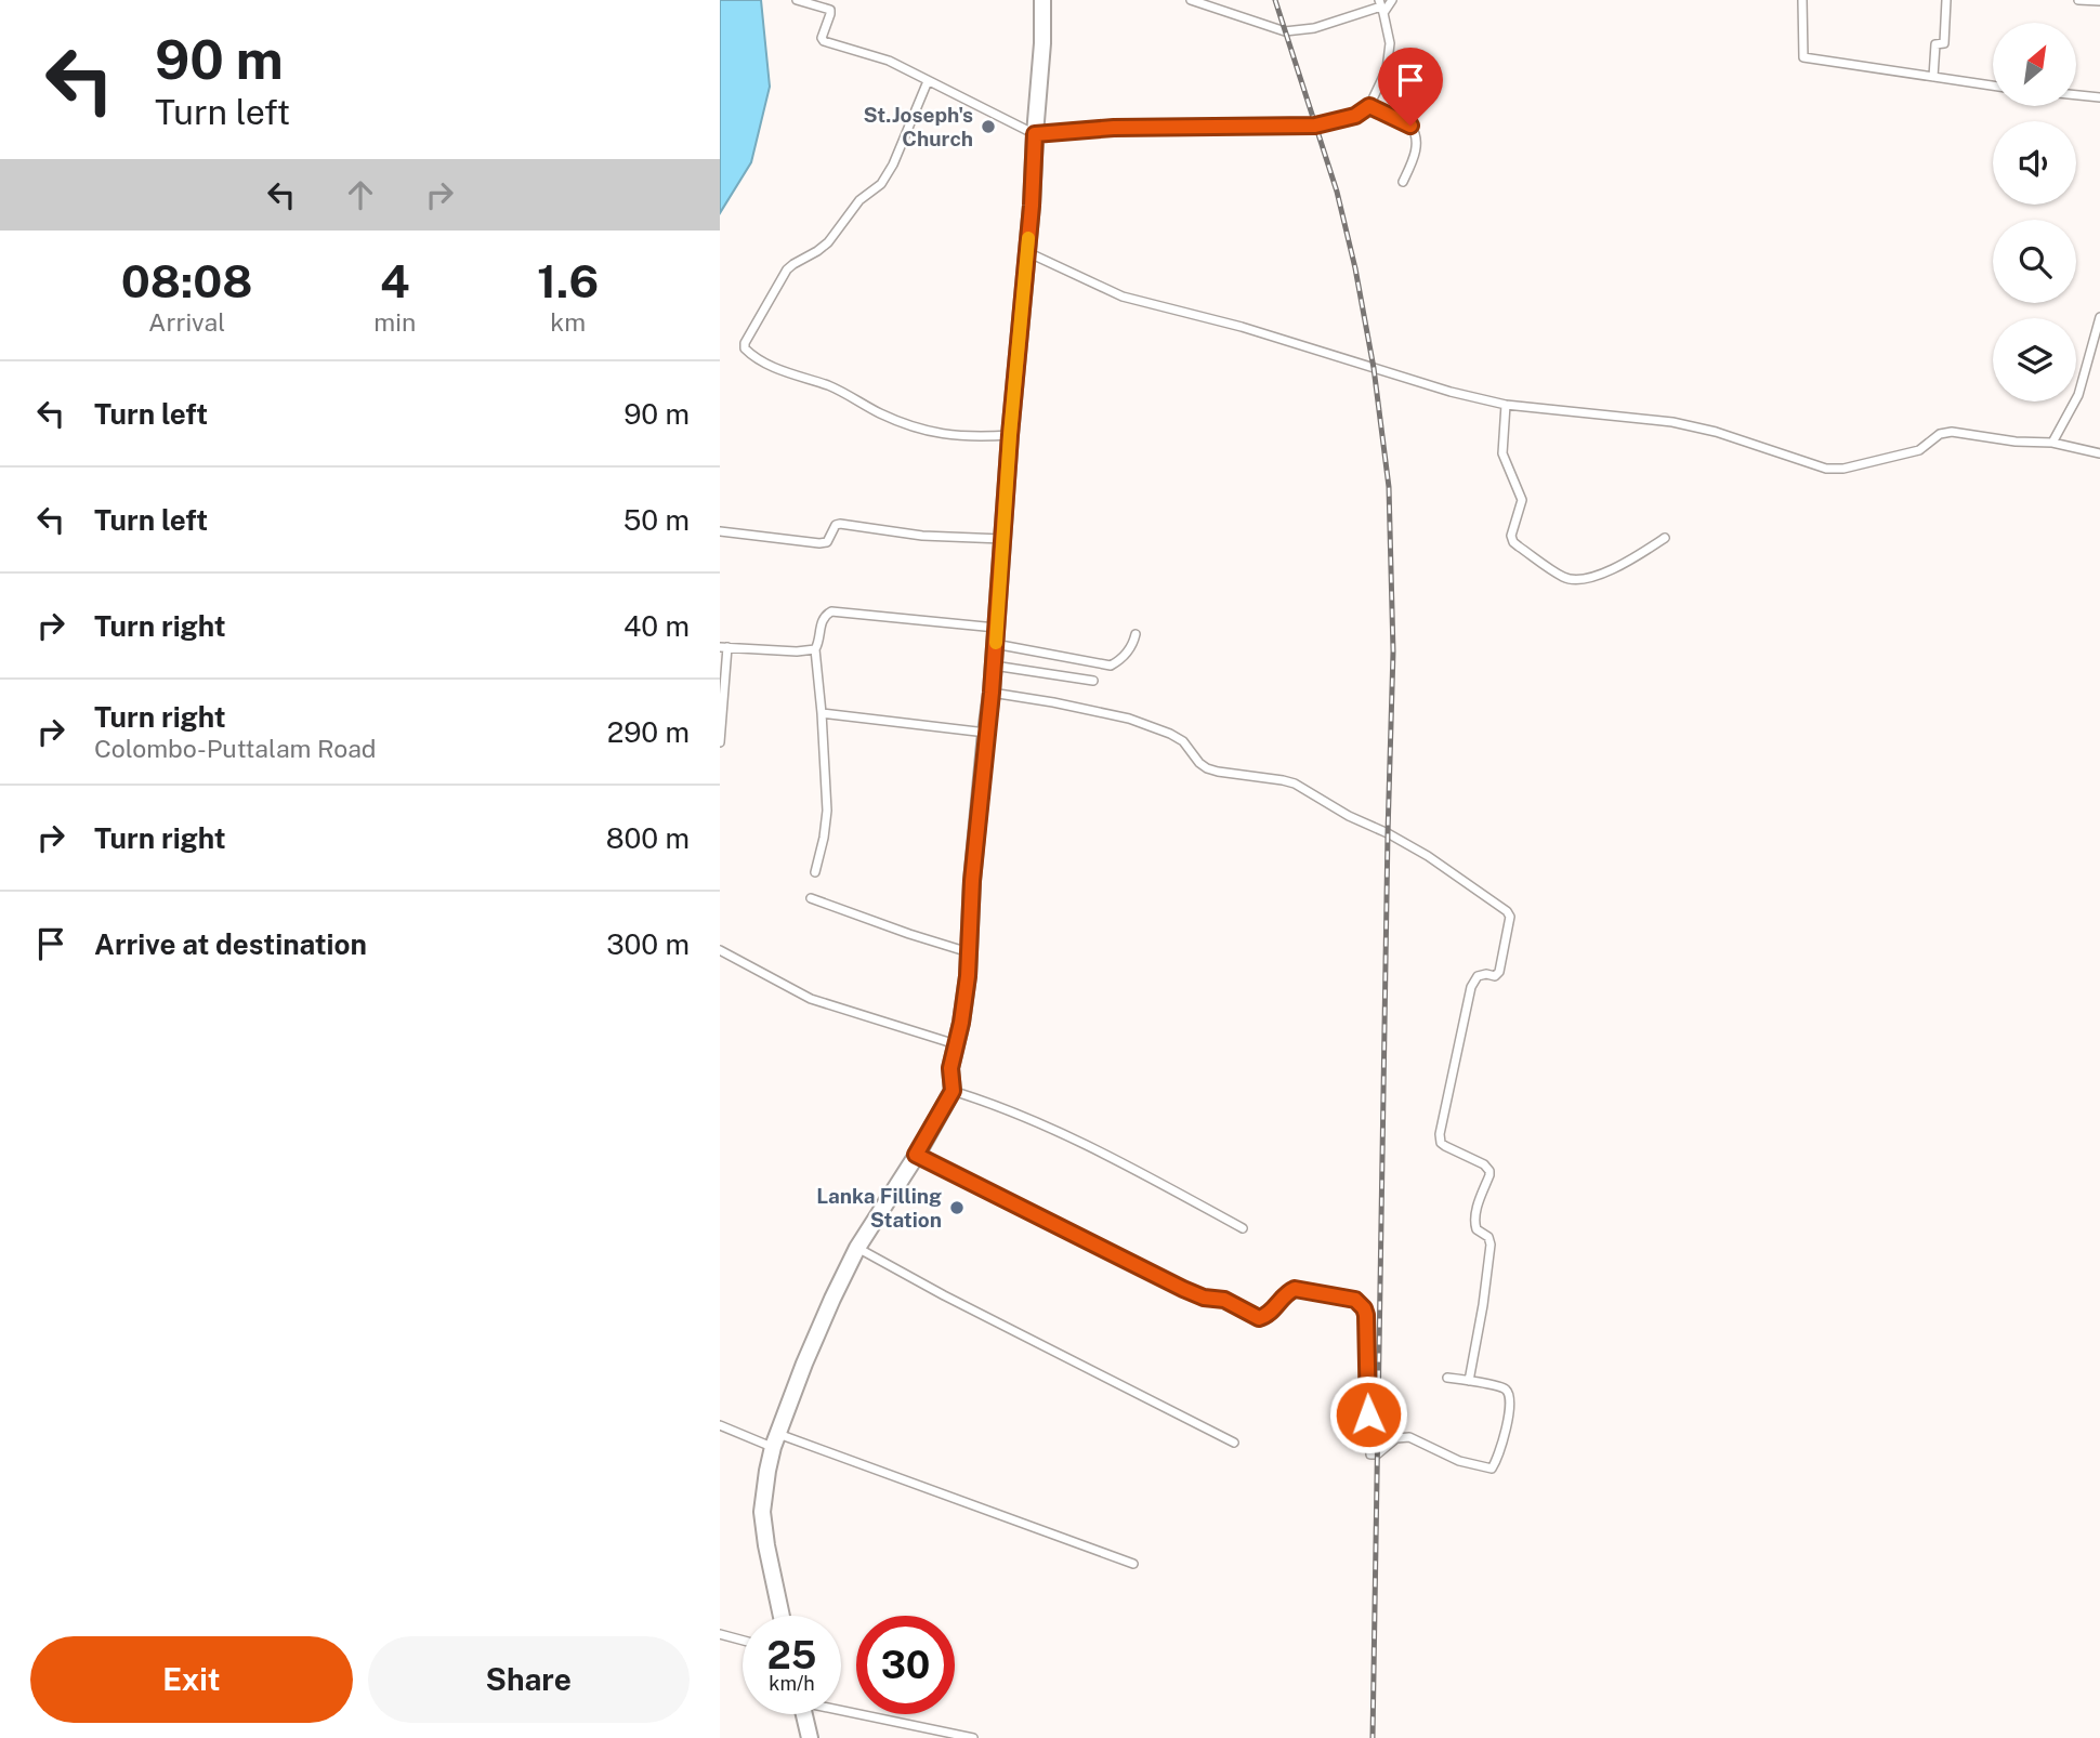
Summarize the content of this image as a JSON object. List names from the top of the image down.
{
  "places": ["St.Joseph's Church", "Lanka Filling Station"],
  "north": "top right",
  "page": {
    "turn": ["90 m", "Turn left"],
    "eta": [
      "08:08",
      "Arrival",
      "4",
      "min",
      "1.6",
      "km"
    ],
    "list": [
      {
        "name": "Turn left",
        "value": "90 m"
      },
      {
        "name": "Turn left",
        "value": "50 m"
      },
      {
        "name": "Turn right",
        "value": "40 m"
      },
      {
        "name": "Turn right",
        "note": "Colombo-Puttalam Road",
        "value": "290 m"
      },
      {
        "name": "Turn right",
        "value": "800 m"
      },
      {
        "name": "Arrive at destination",
        "value": "300 m"
      }
    ],
    "speed": "25 km/h",
    "limit": "30",
    "buttons": ["Exit", "Share"]
  }
}
